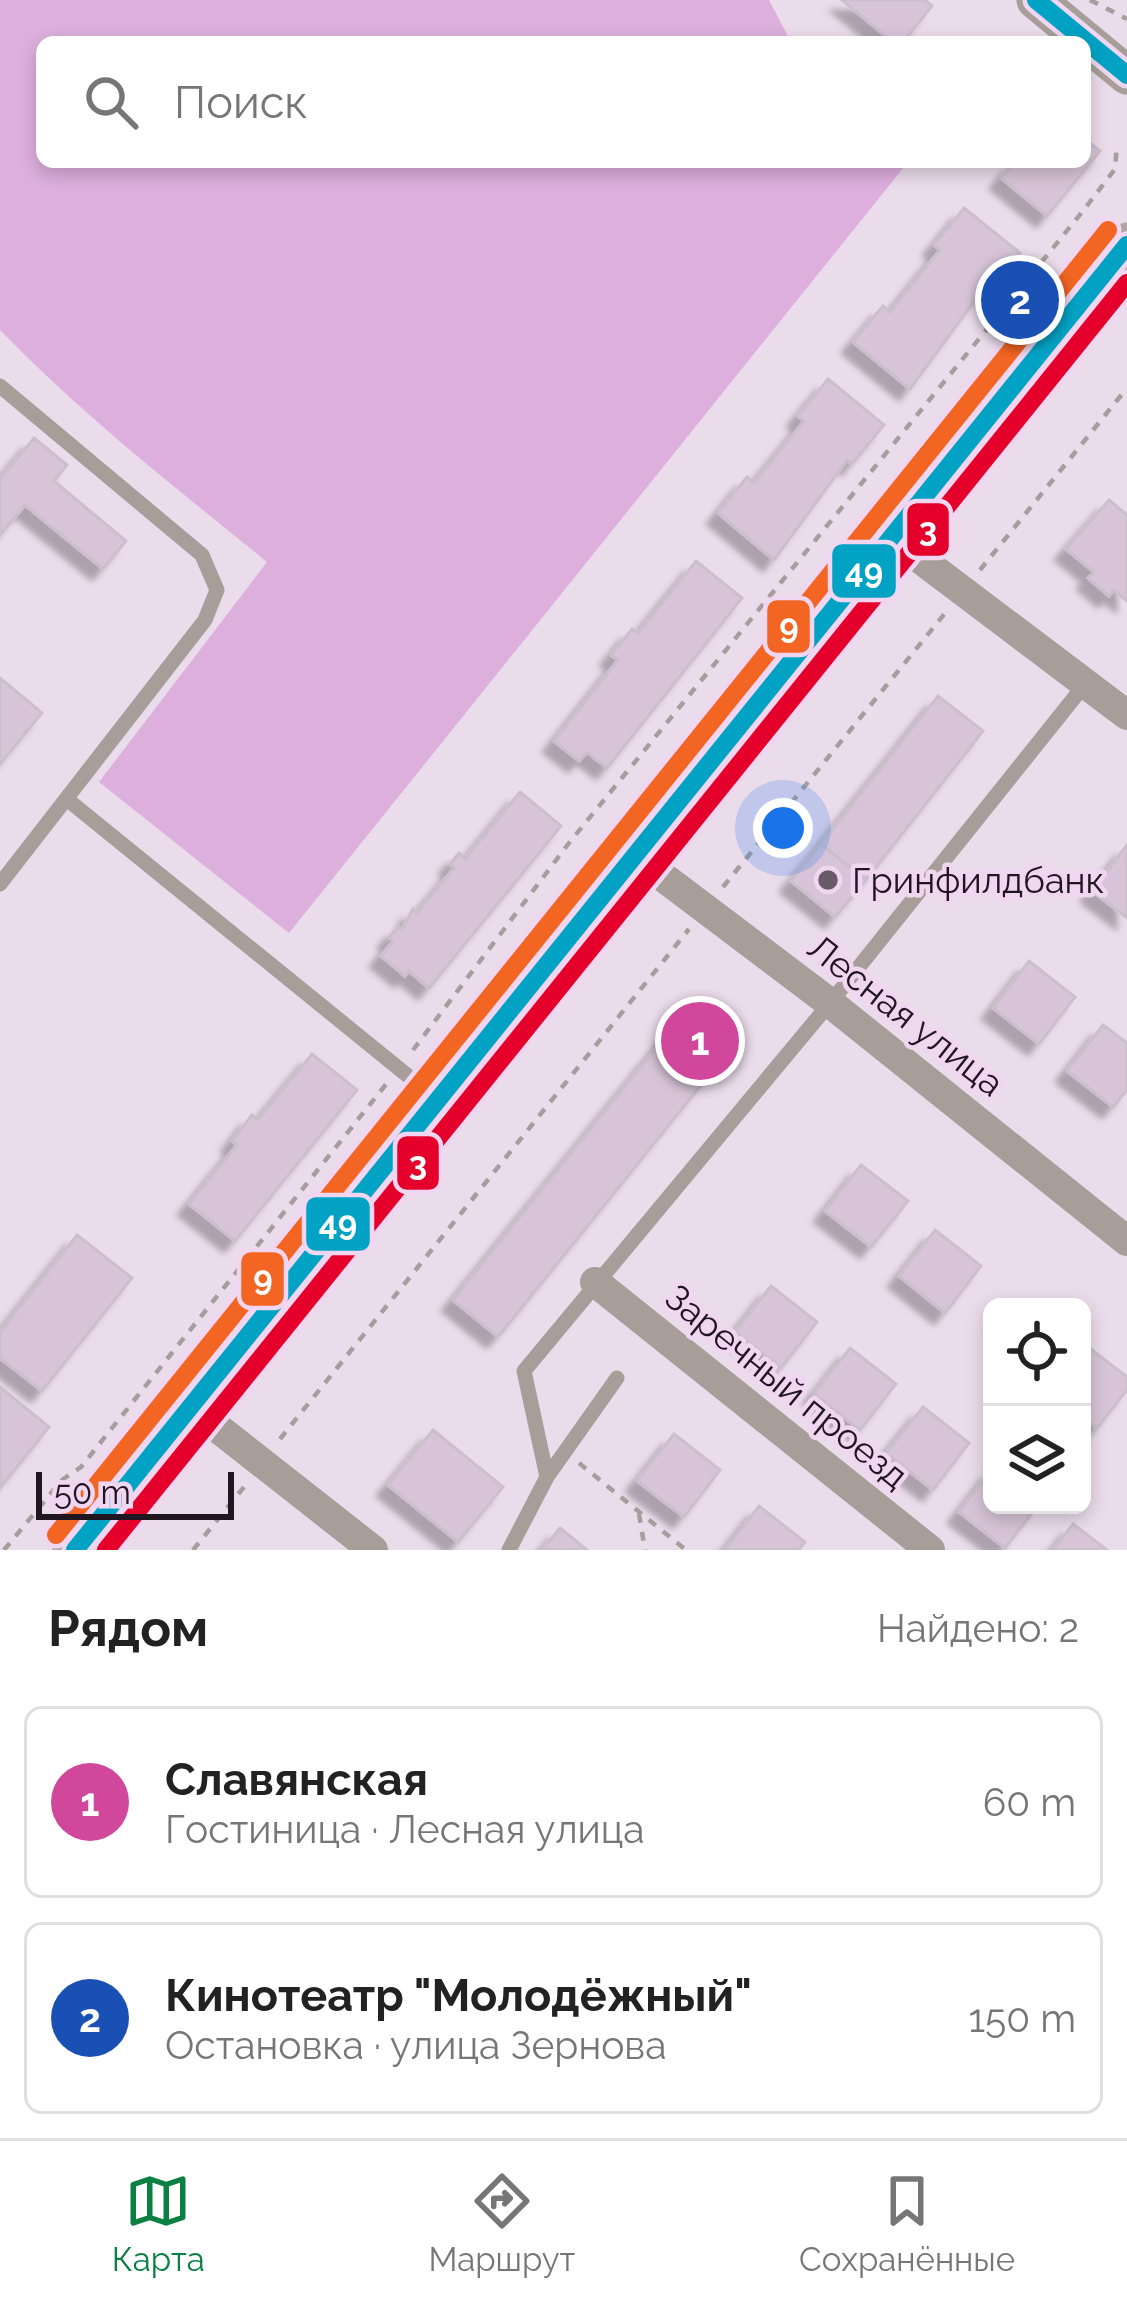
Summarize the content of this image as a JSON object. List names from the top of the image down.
{
  "streets": {
    "street": ["Лесная улица", "Заречный проезд"]
  },
  "places": ["Гринфилдбанк"],
  "lines": ["transit line 49", "transit line 9", "transit line 3"],
  "scale_bar": "50 m",
  "page": {
    "search": "Поиск",
    "pins": ["2", "1"],
    "scale": "50 m",
    "heading": ["Рядом", "Найдено: 2"],
    "list": [
      {
        "mark": "1",
        "name": "Славянская",
        "note": "Гостиница · Лесная улица",
        "value": "60 m"
      },
      {
        "mark": "2",
        "name": "Кинотеатр \"Молодёжный\"",
        "note": "Остановка · улица Зернова",
        "value": "150 m"
      }
    ],
    "nav": ["Карта", "Маршрут", "Сохранённые"]
  }
}
